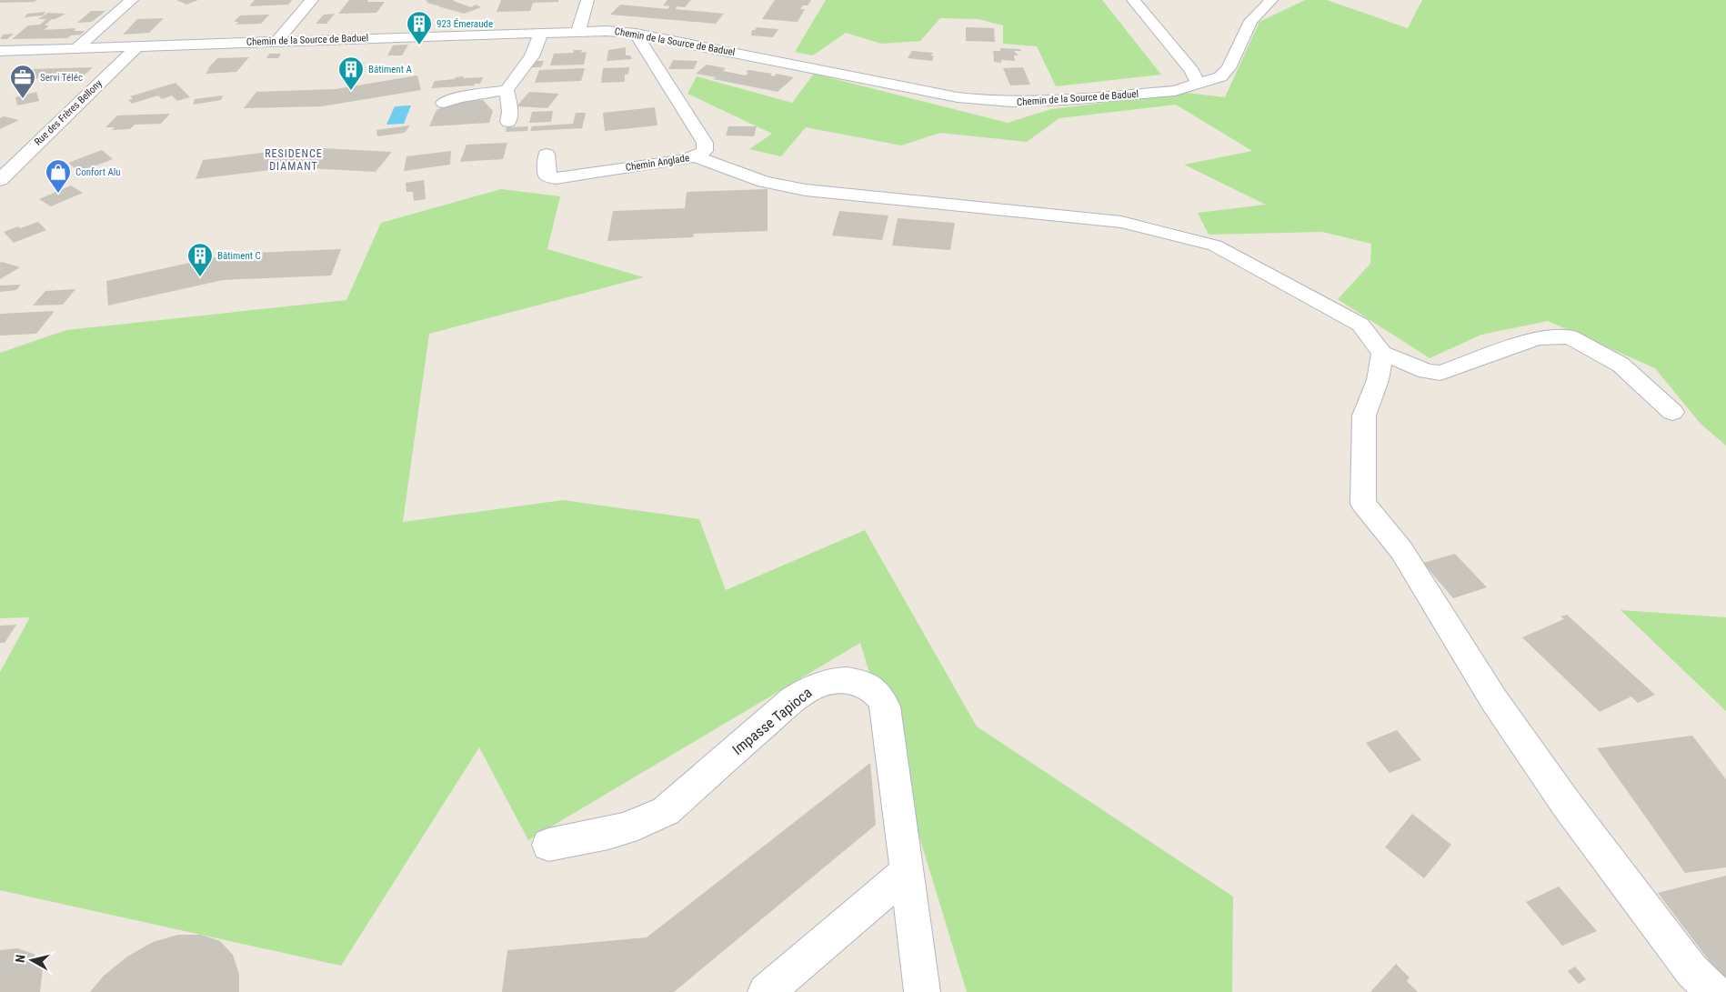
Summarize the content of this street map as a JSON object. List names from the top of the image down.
{
  "streets": {
    "street": [
      "Chemin de la Source de Baduel",
      "Rue des Frères Bellony",
      "Chemin Anglade",
      "Impasse Tapioca"
    ]
  },
  "crossings": [
    ["Chemin de la Source de Baduel", "Rue des Frères Bellony"],
    ["Chemin de la Source de Baduel", "Chemin Anglade"]
  ],
  "districts": ["RESIDENCE DIAMANT"],
  "places": {
    "building": ["923 Émeraude", "Bâtiment A", "Bâtiment C"],
    "office": ["Servi Téléc"],
    "shop": ["Confort Alu"]
  },
  "north": "left"
}
